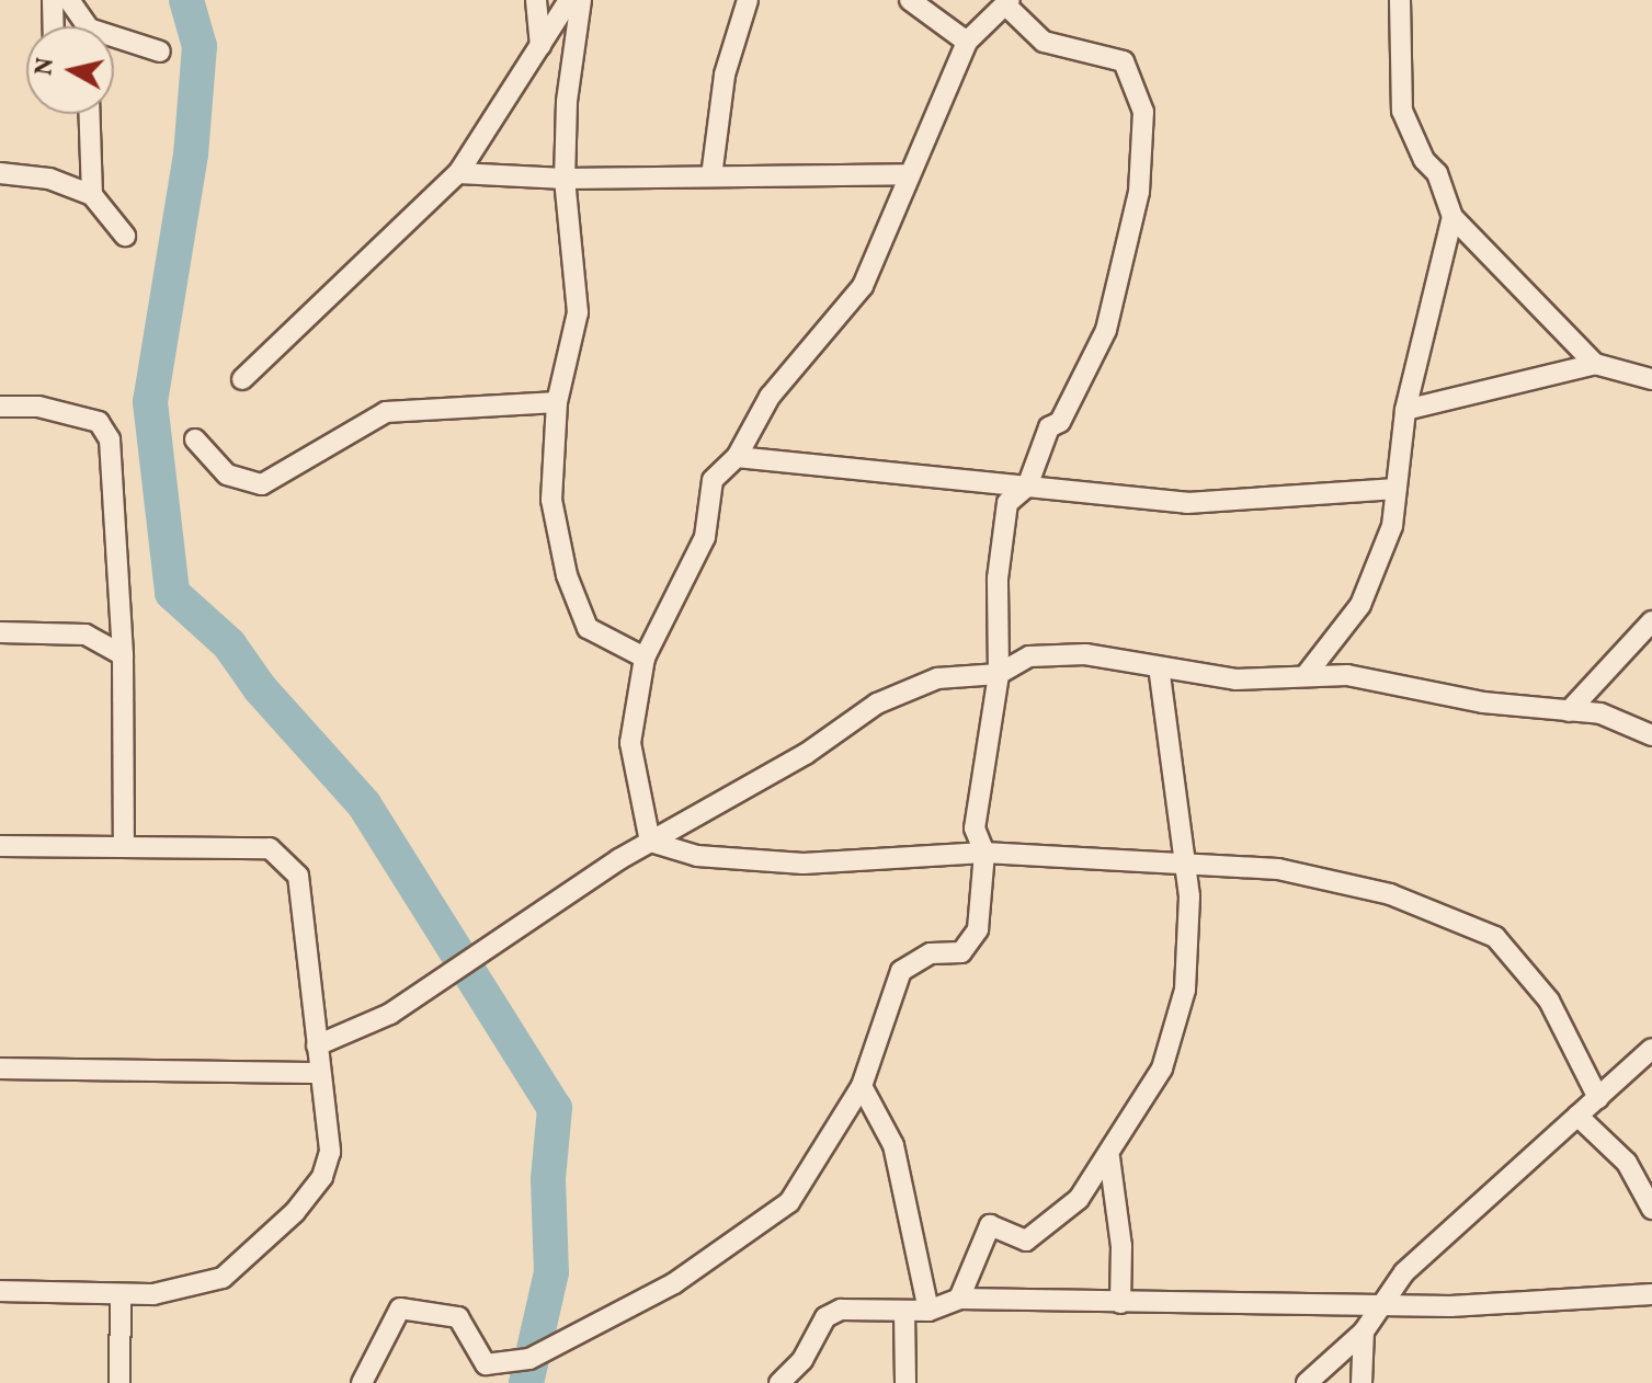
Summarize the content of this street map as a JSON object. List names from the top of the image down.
{
  "north": "left"
}
